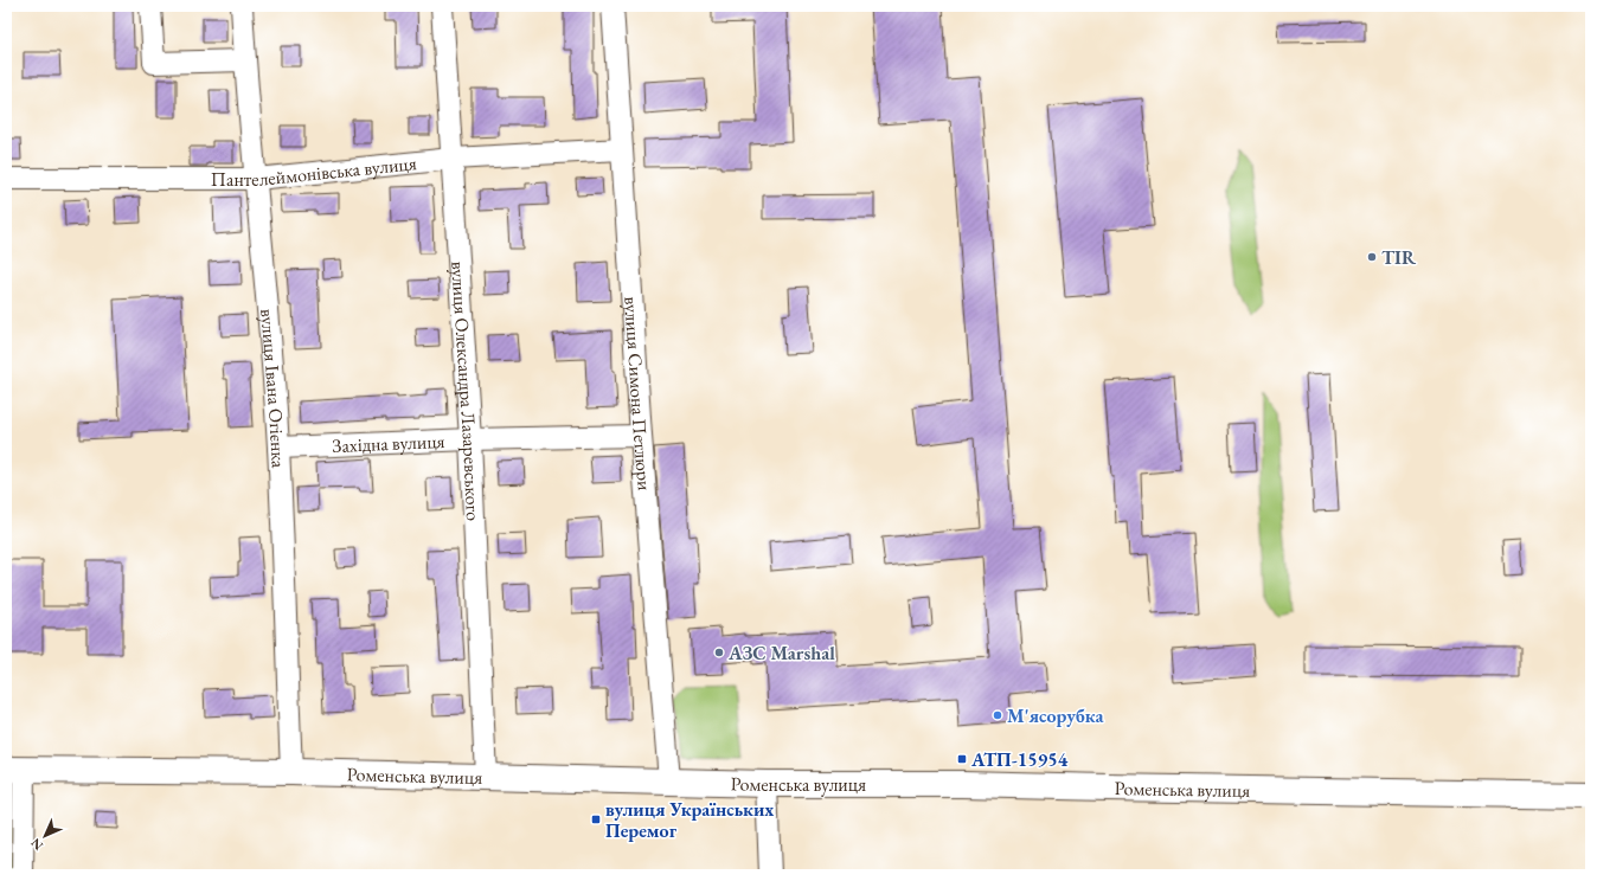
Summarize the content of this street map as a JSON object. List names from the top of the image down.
{
  "streets": {
    "main road": ["Роменська вулиця"],
    "street": [
      "Пантелеймонівська вулиця",
      "вулиця Івана Огієнка",
      "вулиця Олександра Лазаревського",
      "вулиця Симона Петлюри",
      "Західна вулиця"
    ]
  },
  "crossings": [
    ["Пантелеймонівська вулиця", "вулиця Івана Огієнка"],
    ["Пантелеймонівська вулиця", "вулиця Олександра Лазаревського"],
    ["Пантелеймонівська вулиця", "вулиця Симона Петлюри"],
    ["вулиця Івана Огієнка", "Західна вулиця"],
    ["вулиця Івана Огієнка", "Роменська вулиця"],
    ["вулиця Олександра Лазаревського", "Західна вулиця"],
    ["вулиця Олександра Лазаревського", "Роменська вулиця"],
    ["вулиця Симона Петлюри", "Західна вулиця"],
    ["вулиця Симона Петлюри", "Роменська вулиця"]
  ],
  "places": {
    "other": ["TIR", "АЗС Marshal", "М'ясорубка"],
    "transit": ["АТП-15954", "вулиця Українських Перемог"]
  },
  "north": "bottom left"
}
